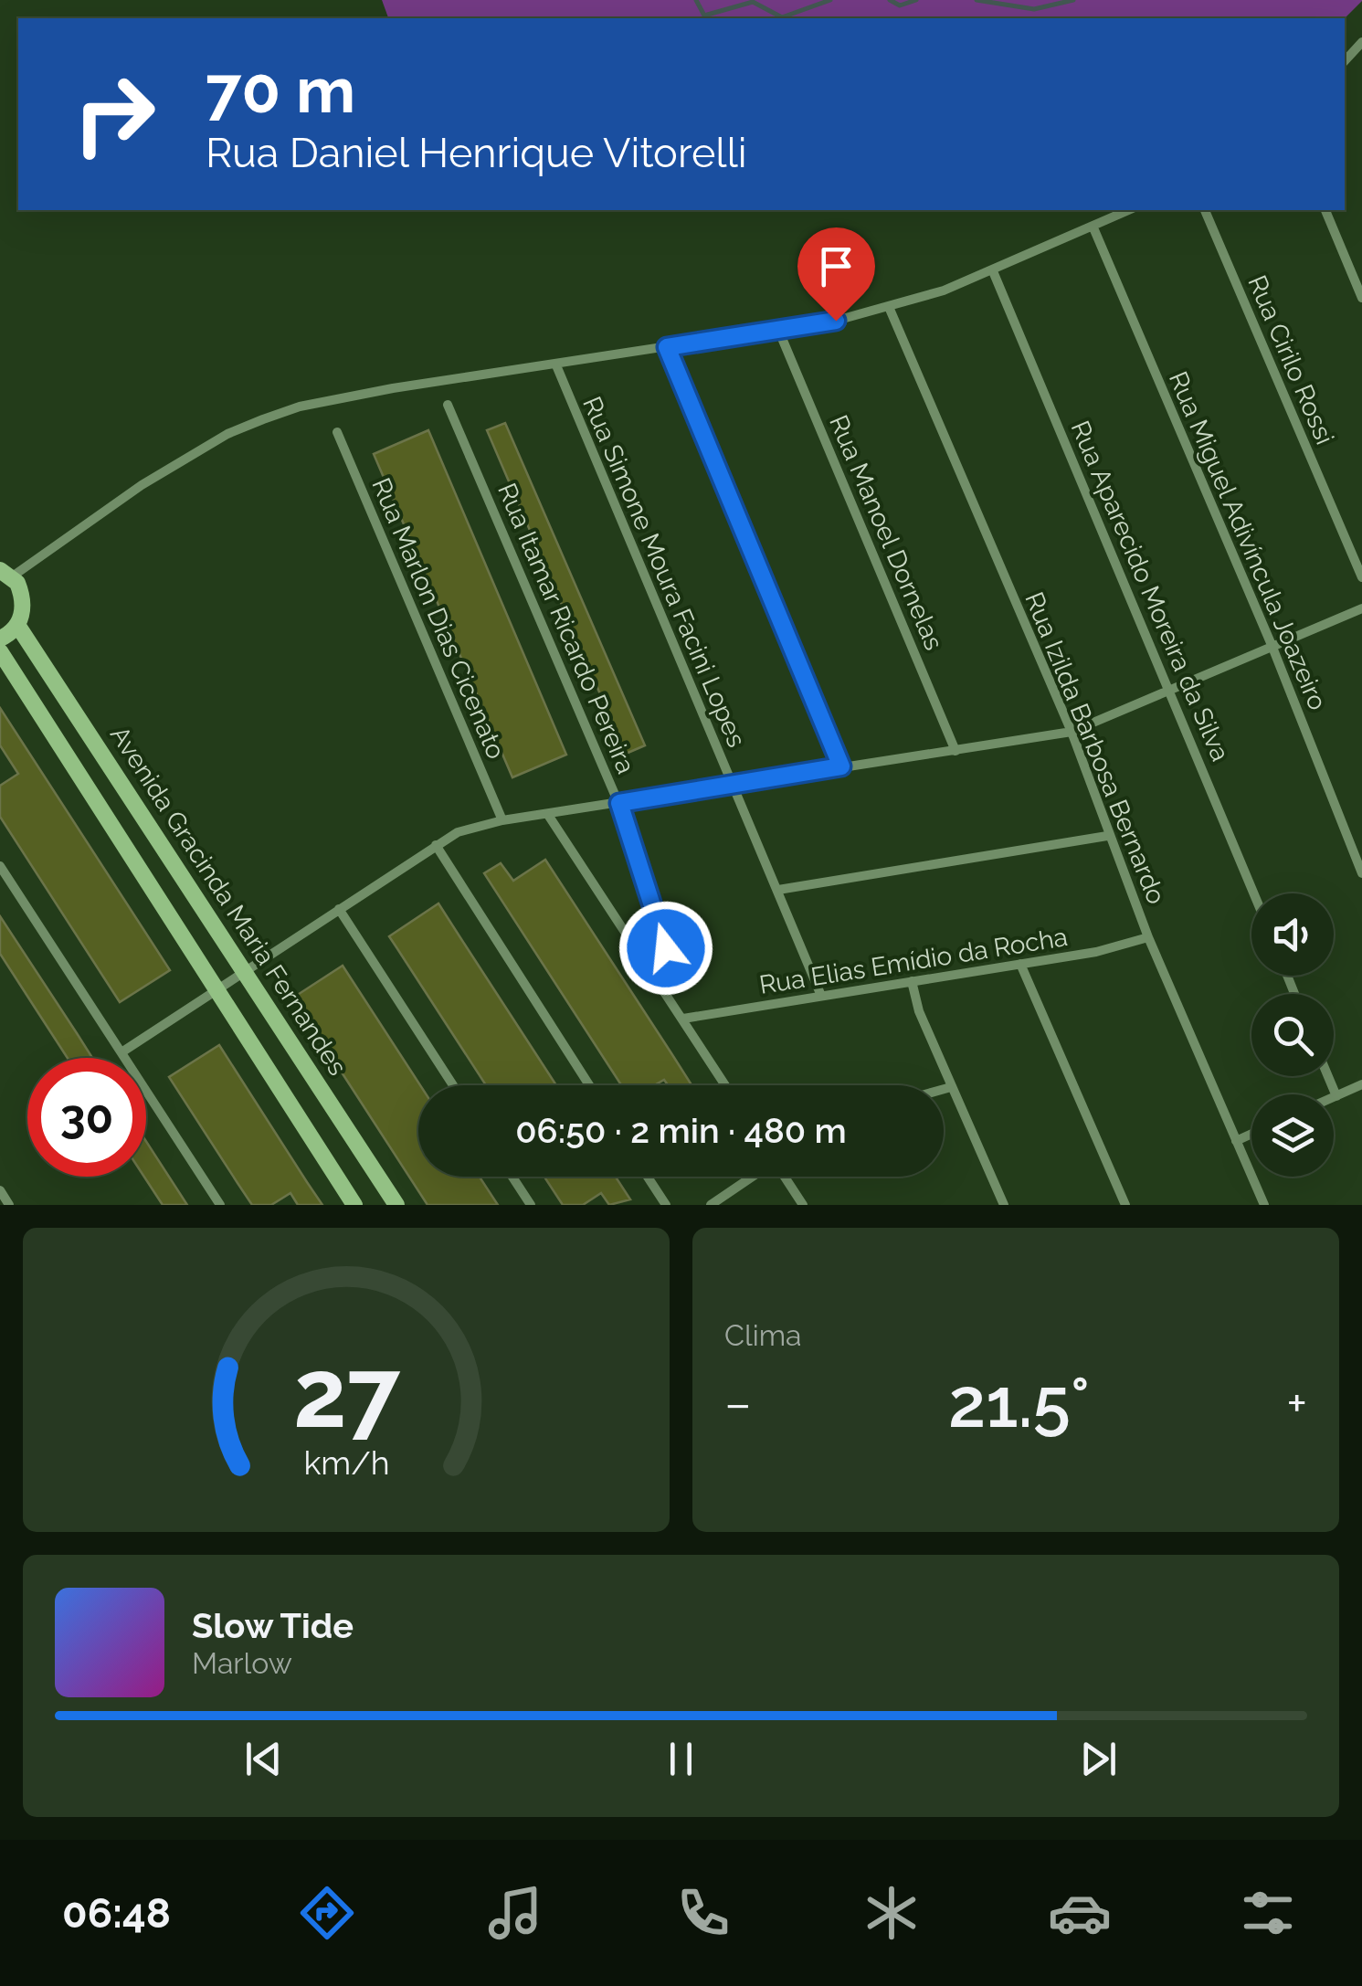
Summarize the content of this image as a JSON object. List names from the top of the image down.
{
  "streets": {
    "street": [
      "Rua Cirilo Rossi",
      "Rua Manoel Dornelas",
      "Rua Miguel Adivíncula Joazeiro",
      "Rua Simone Moura Facini Lopes",
      "Rua Aparecido Moreira da Silva",
      "Rua Marlon Dias Cicenato",
      "Rua Itamar Ricardo Pereira",
      "Rua Izilda Barbosa Bernardo",
      "Avenida Gracinda Maria Fernandes",
      "Rua Elias Emídio da Rocha"
    ]
  },
  "crossings": [
    ["Rua Simone Moura Facini Lopes", "Rua Elias Emídio da Rocha"],
    ["Rua Izilda Barbosa Bernardo", "Rua Elias Emídio da Rocha"]
  ],
  "page": {
    "turn": ["70 m", "Rua Daniel Henrique Vitorelli"],
    "limit": "30",
    "trip": "06:50 · 2 min · 480 m",
    "tile": "Clima",
    "heat": ["−", "21.5°", "+"],
    "song": ["Slow Tide", "Marlow"],
    "tabs": "06:48",
    "gauge": ["27", "km/h"]
  }
}
